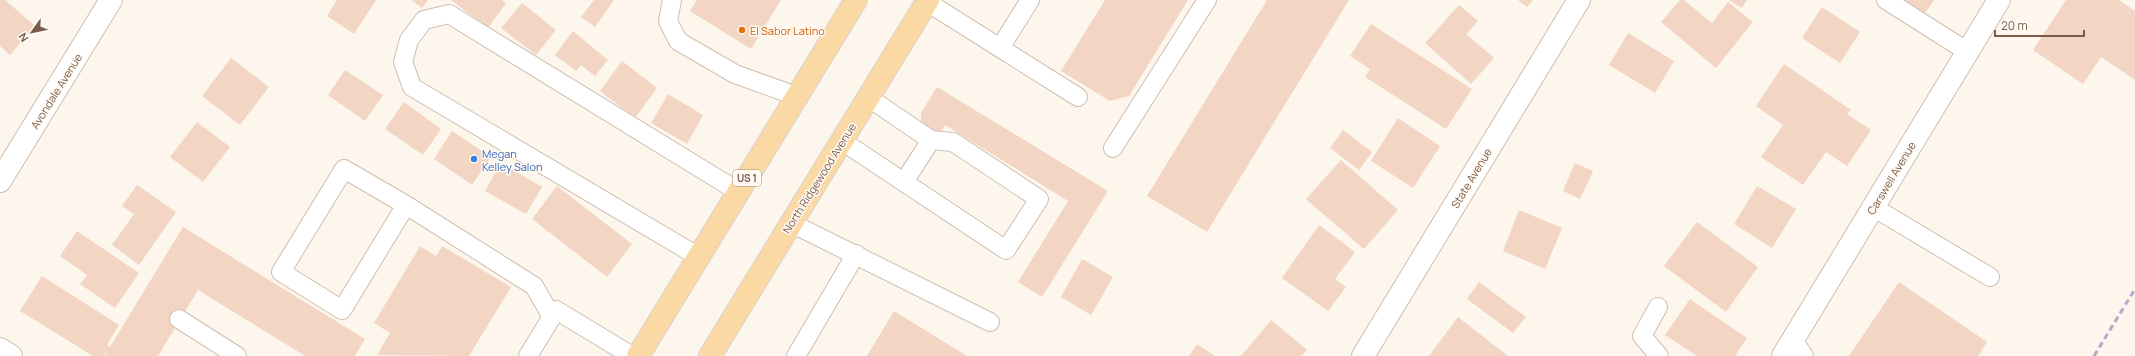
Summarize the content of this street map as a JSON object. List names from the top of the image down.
{
  "streets": {
    "main road": ["US 1", "North Ridgewood Avenue"],
    "street": ["Avondale Avenue", "State Avenue", "Carswell Avenue"]
  },
  "places": ["El Sabor Latino", "Megan Kelley Salon"],
  "scale_bar": "20 m",
  "north": "bottom left"
}
